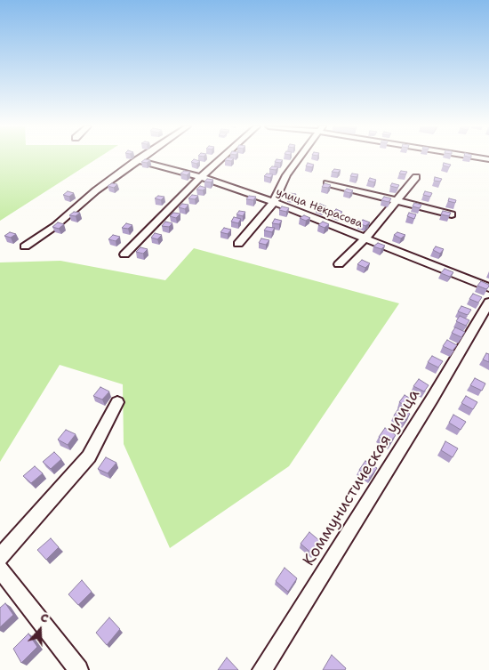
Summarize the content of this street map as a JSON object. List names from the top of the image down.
{
  "streets": {
    "street": ["улица Некрасова", "Коммунистическая улица"]
  },
  "north": "top"
}
